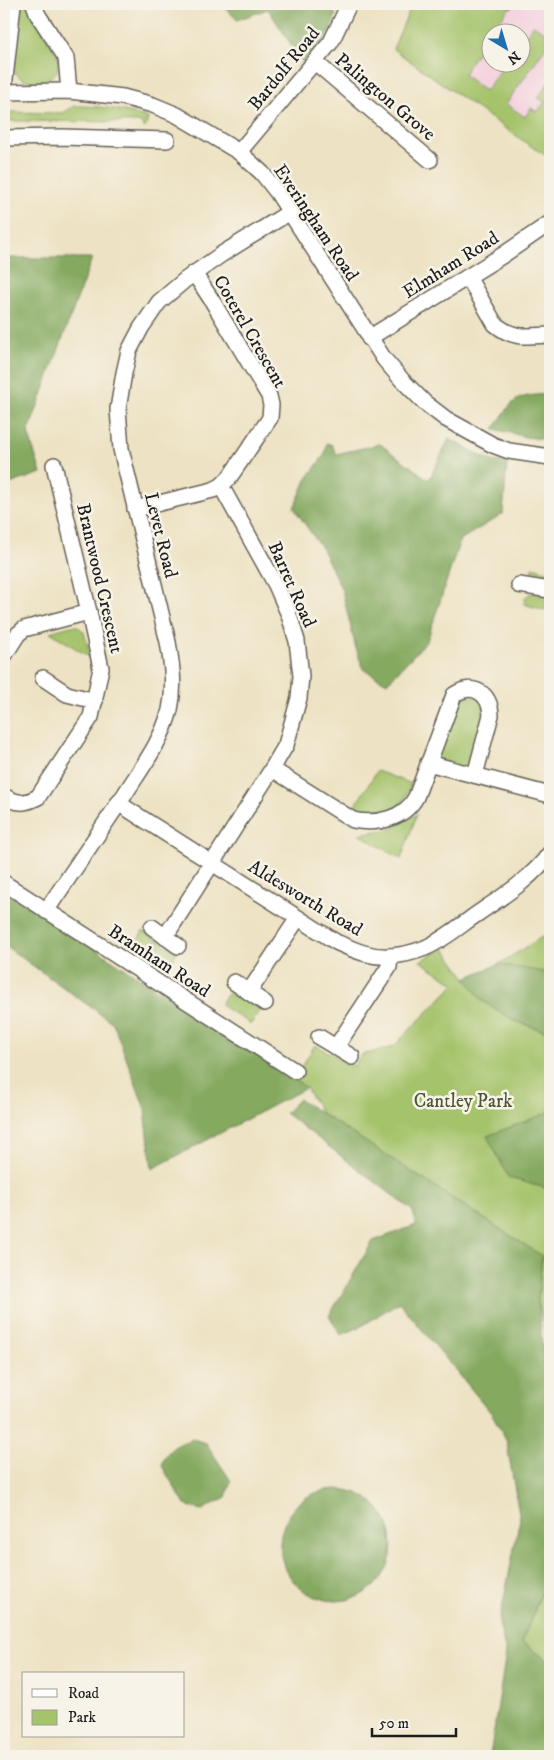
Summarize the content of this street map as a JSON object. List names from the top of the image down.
{
  "streets": {
    "street": [
      "Bardolf Road",
      "Palington Grove",
      "Everingham Road",
      "Elmham Road",
      "Coterel Crescent",
      "Levet Road",
      "Brantwood Crescent",
      "Barret Road",
      "Aldesworth Road",
      "Bramham Road"
    ]
  },
  "crossings": [
    ["Bardolf Road", "Palington Grove"],
    ["Bardolf Road", "Everingham Road"],
    ["Everingham Road", "Elmham Road"],
    ["Everingham Road", "Levet Road"],
    ["Coterel Crescent", "Levet Road"],
    ["Coterel Crescent", "Barret Road"],
    ["Levet Road", "Aldesworth Road"],
    ["Levet Road", "Bramham Road"],
    ["Barret Road", "Aldesworth Road"]
  ],
  "parks": ["Cantley Park"],
  "legend": ["Road", "Park"],
  "scale_bar": "50 m",
  "north": "bottom right"
}
